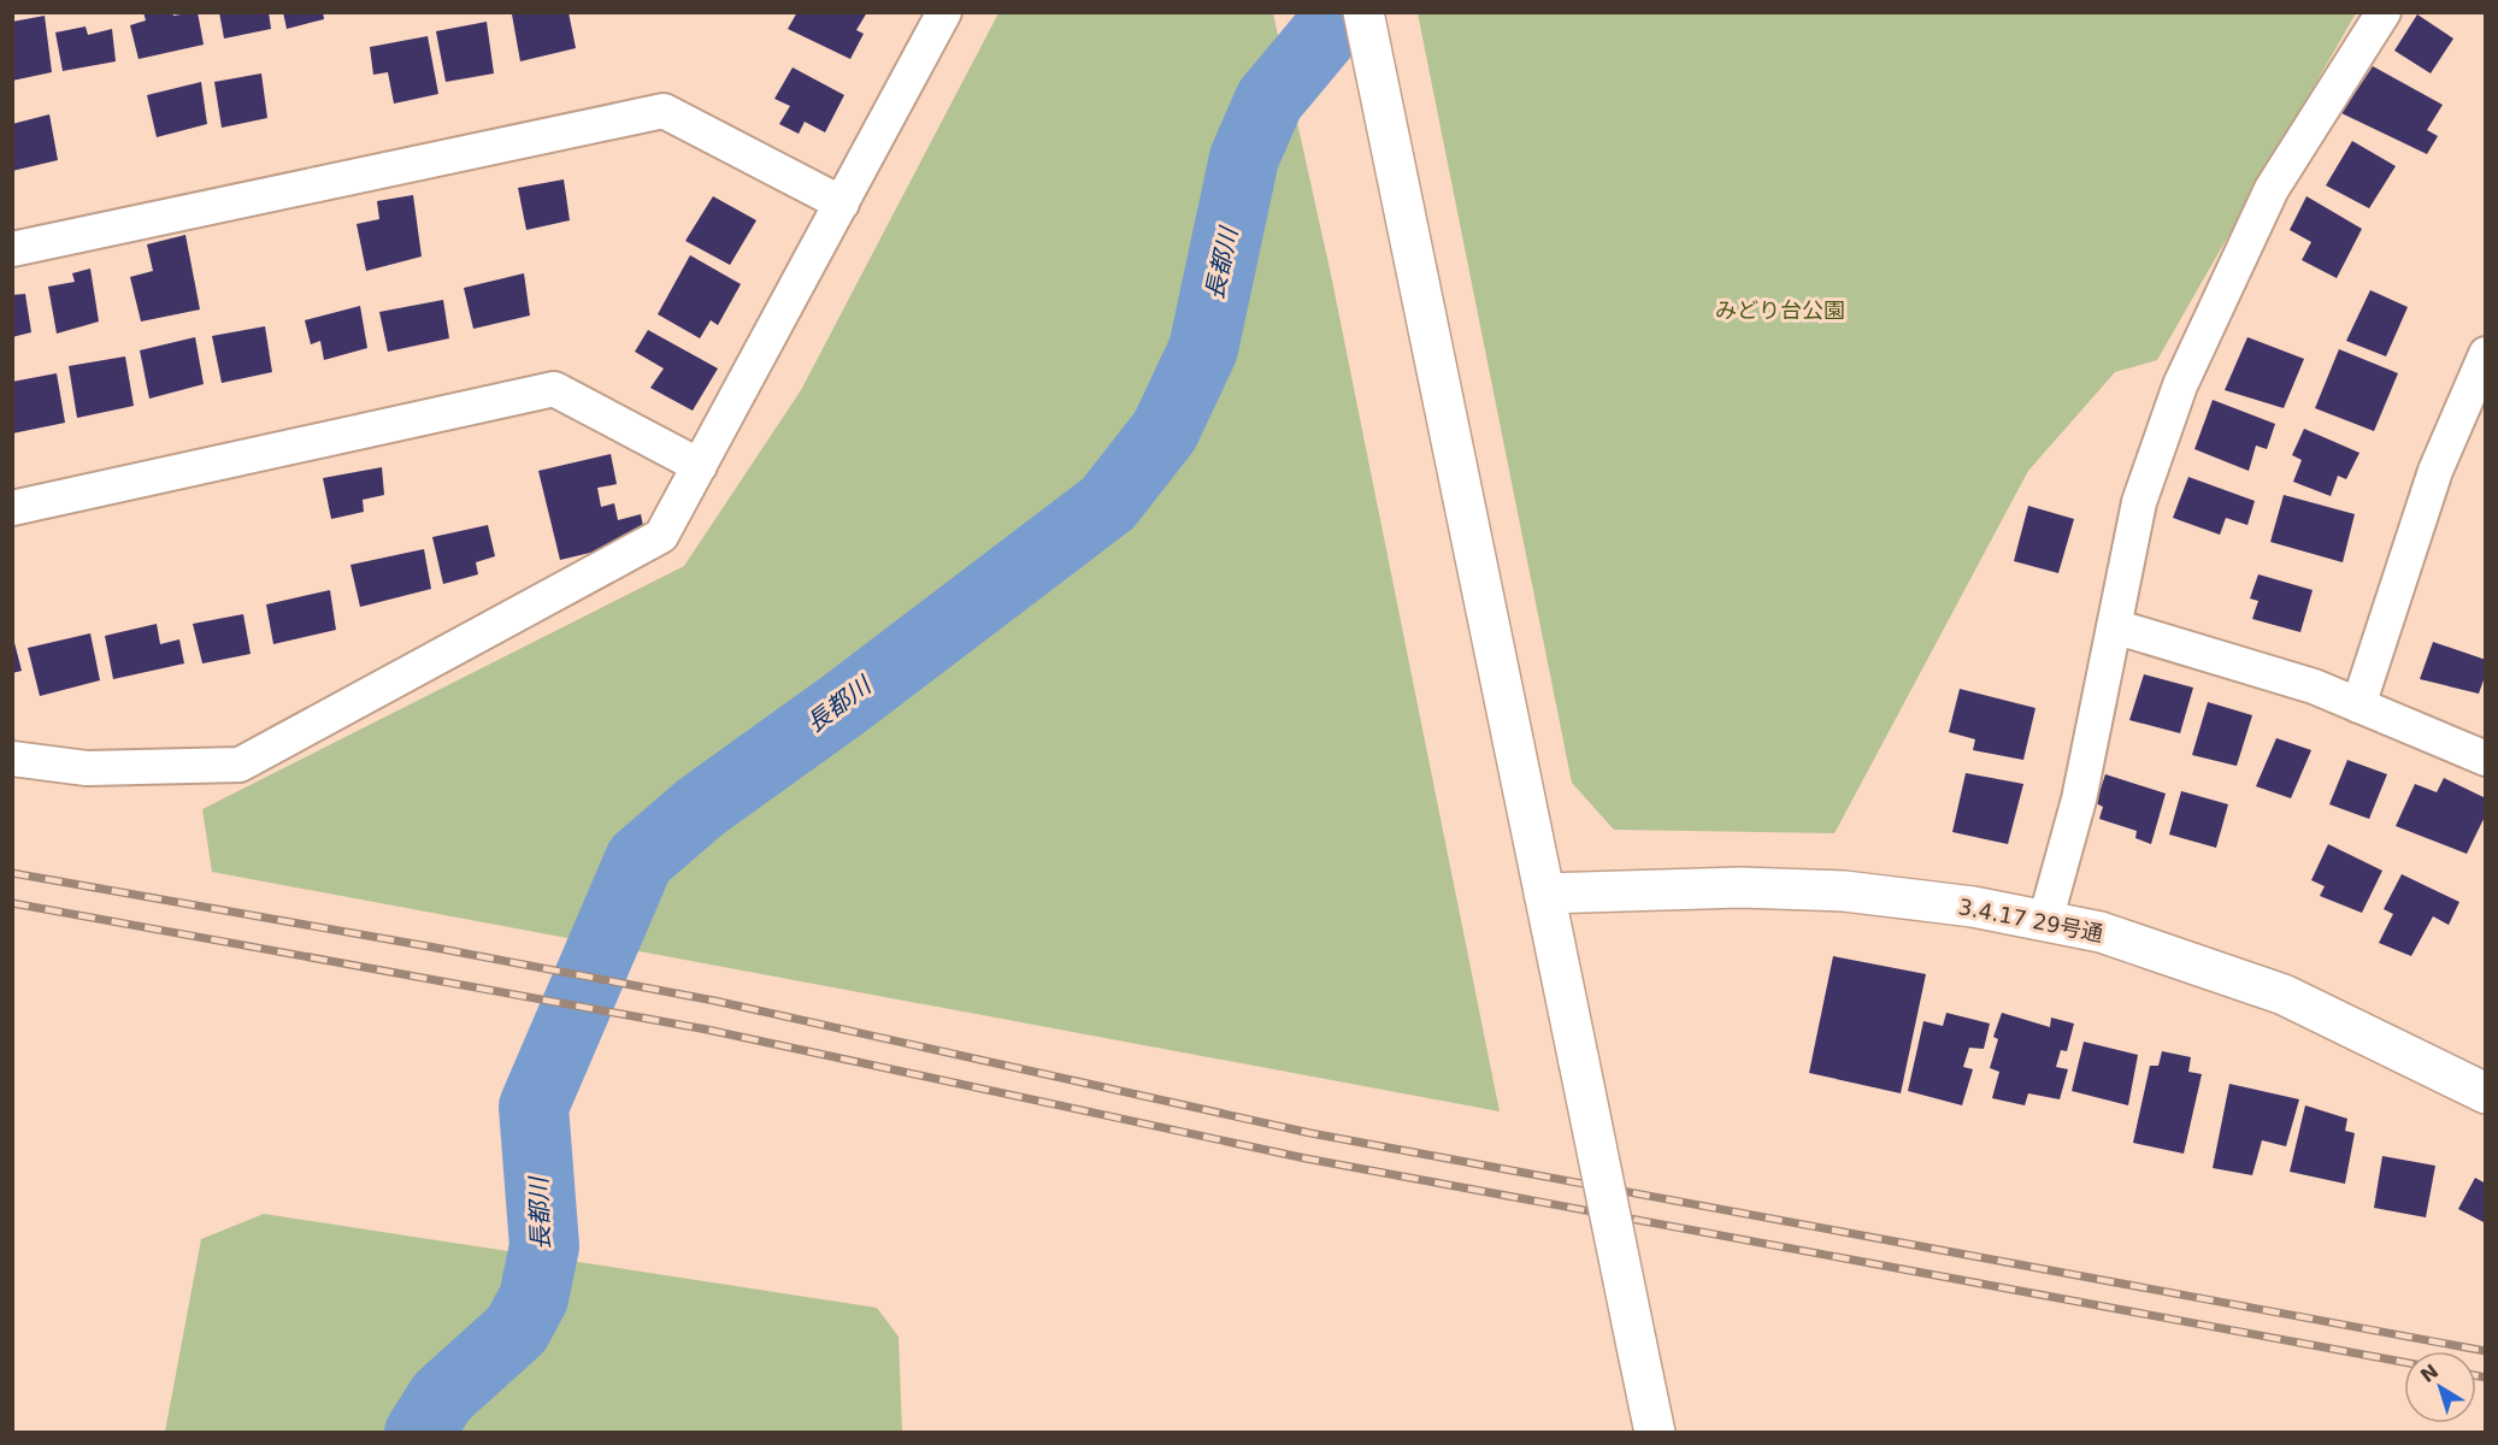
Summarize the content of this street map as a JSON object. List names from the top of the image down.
{
  "streets": {
    "street": ["3.4.17 29号通"]
  },
  "water": ["長都川"],
  "parks": ["みどり台公園"],
  "north": "top left"
}
